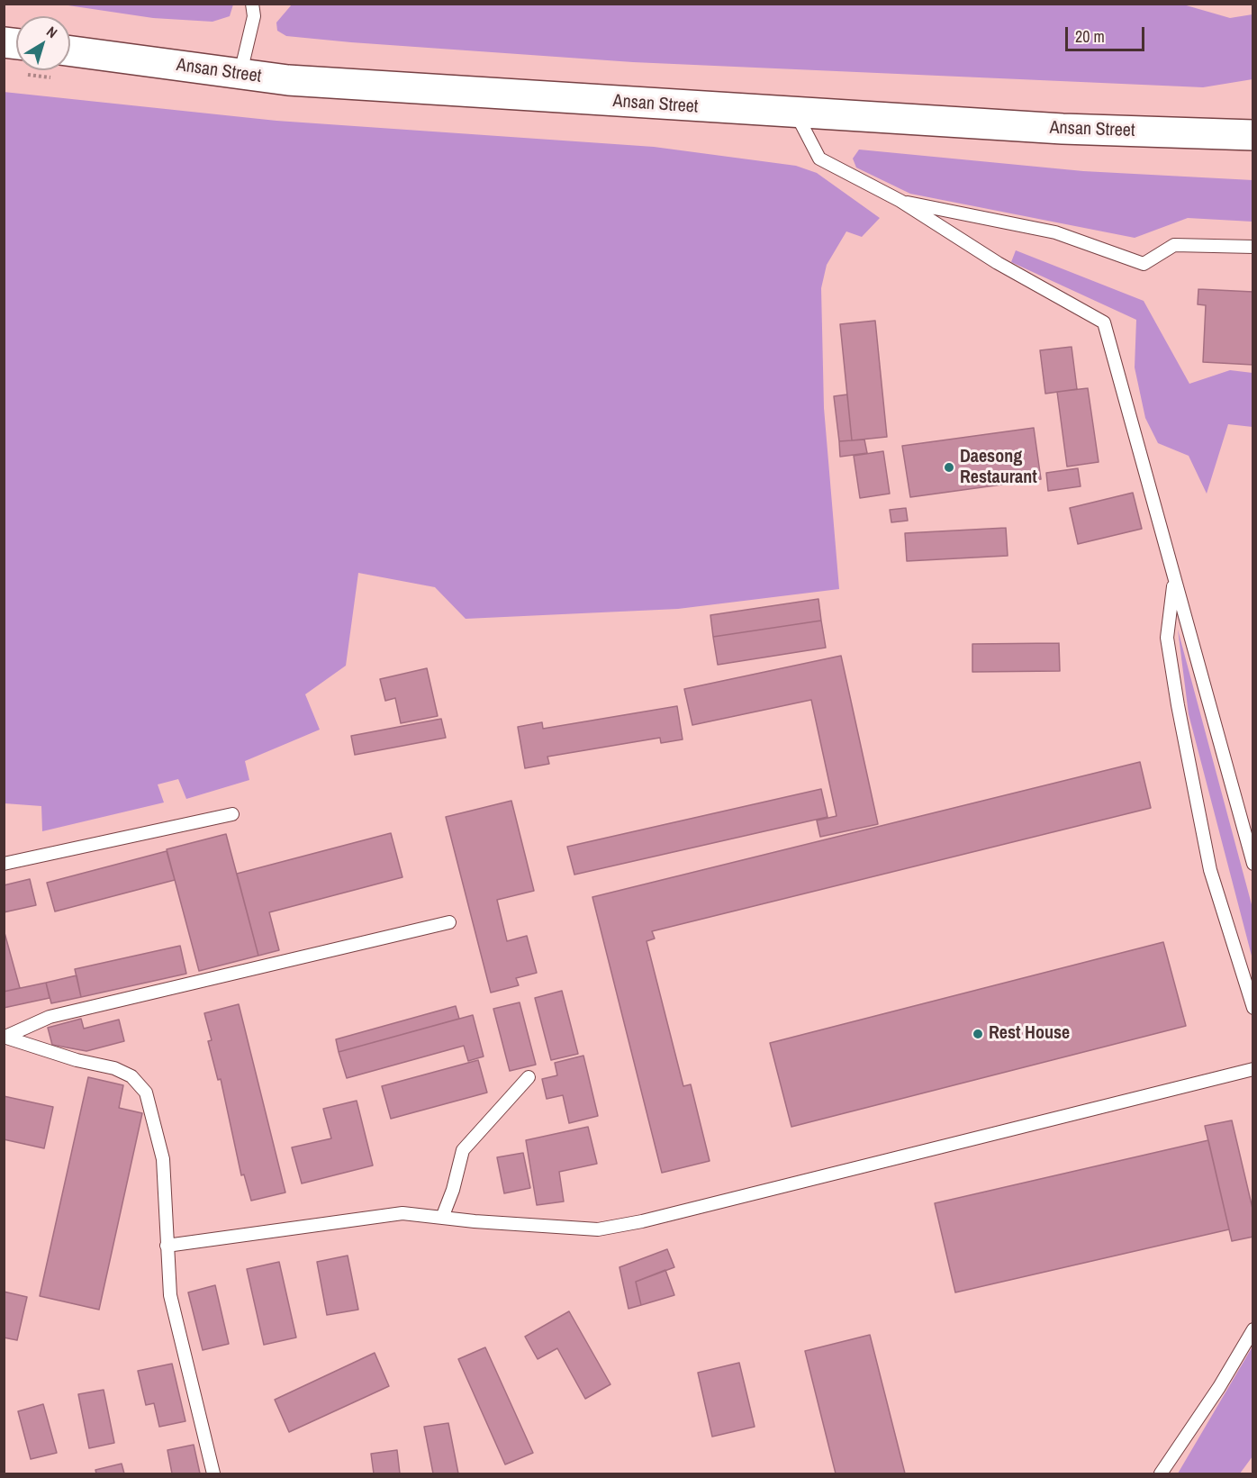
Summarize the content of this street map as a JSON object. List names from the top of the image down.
{
  "streets": {
    "main road": ["Ansan Street"]
  },
  "places": ["Daesong Restaurant", "Rest House"],
  "scale_bar": "20 m",
  "north": "top right"
}
